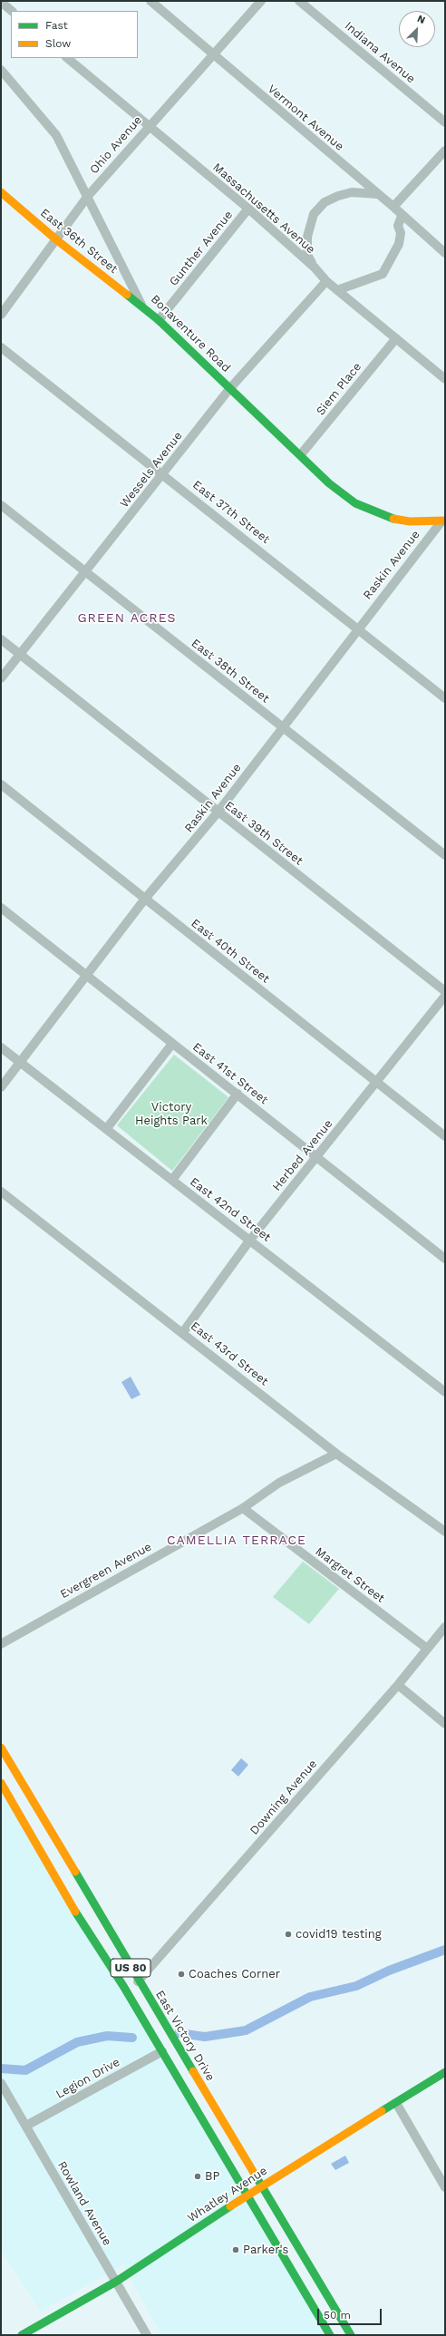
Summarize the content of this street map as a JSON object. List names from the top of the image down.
{
  "streets": {
    "main road": [
      "East 36th Street",
      "Bonaventure Road",
      "US 80",
      "East Victory Drive",
      "Whatley Avenue"
    ],
    "street": [
      "Indiana Avenue",
      "Vermont Avenue",
      "Ohio Avenue",
      "Massachusetts Avenue",
      "Gunther Avenue",
      "Siem Place",
      "Wessels Avenue",
      "East 37th Street",
      "Raskin Avenue",
      "East 38th Street",
      "East 39th Street",
      "East 40th Street",
      "East 41st Street",
      "Herbed Avenue",
      "East 42nd Street",
      "East 43rd Street",
      "Evergreen Avenue",
      "Margret Street",
      "Downing Avenue",
      "Legion Drive",
      "Rowland Avenue"
    ]
  },
  "crossings": [
    ["Vermont Avenue", "Ohio Avenue"],
    ["Vermont Avenue", "Massachusetts Avenue"],
    ["Vermont Avenue", "Wessels Avenue"],
    ["Ohio Avenue", "Massachusetts Avenue"],
    ["Ohio Avenue", "East 36th Street"],
    ["Ohio Avenue", "Bonaventure Road"],
    ["Massachusetts Avenue", "Gunther Avenue"],
    ["Massachusetts Avenue", "Siem Place"],
    ["Massachusetts Avenue", "Wessels Avenue"],
    ["East 36th Street", "Bonaventure Road"],
    ["Gunther Avenue", "Bonaventure Road"],
    ["Bonaventure Road", "Siem Place"],
    ["Bonaventure Road", "Wessels Avenue"],
    ["Bonaventure Road", "Raskin Avenue"],
    ["Wessels Avenue", "East 37th Street"],
    ["Wessels Avenue", "East 38th Street"],
    ["Wessels Avenue", "East 39th Street"],
    ["East 37th Street", "Raskin Avenue"],
    ["Raskin Avenue", "East 38th Street"],
    ["Raskin Avenue", "East 39th Street"],
    ["Raskin Avenue", "East 40th Street"],
    ["Raskin Avenue", "East 41st Street"],
    ["Raskin Avenue", "East 42nd Street"],
    ["East 40th Street", "Herbed Avenue"],
    ["East 41st Street", "Herbed Avenue"],
    ["Herbed Avenue", "East 42nd Street"],
    ["Herbed Avenue", "East 43rd Street"],
    ["East 43rd Street", "Evergreen Avenue"],
    ["Evergreen Avenue", "Margret Street"],
    ["Margret Street", "Downing Avenue"],
    ["Downing Avenue", "East Victory Drive"],
    ["US 80", "Legion Drive"],
    ["US 80", "Whatley Avenue"],
    ["East Victory Drive", "Whatley Avenue"],
    ["Legion Drive", "Rowland Avenue"],
    ["Whatley Avenue", "Rowland Avenue"]
  ],
  "districts": ["GREEN ACRES", "CAMELLIA TERRACE"],
  "parks": ["Victory Heights Park"],
  "places": [
    "covid19 testing",
    "Coaches Corner",
    "BP",
    "Parker's"
  ],
  "legend": ["Fast", "Slow"],
  "scale_bar": "50 m",
  "north": "top right"
}
